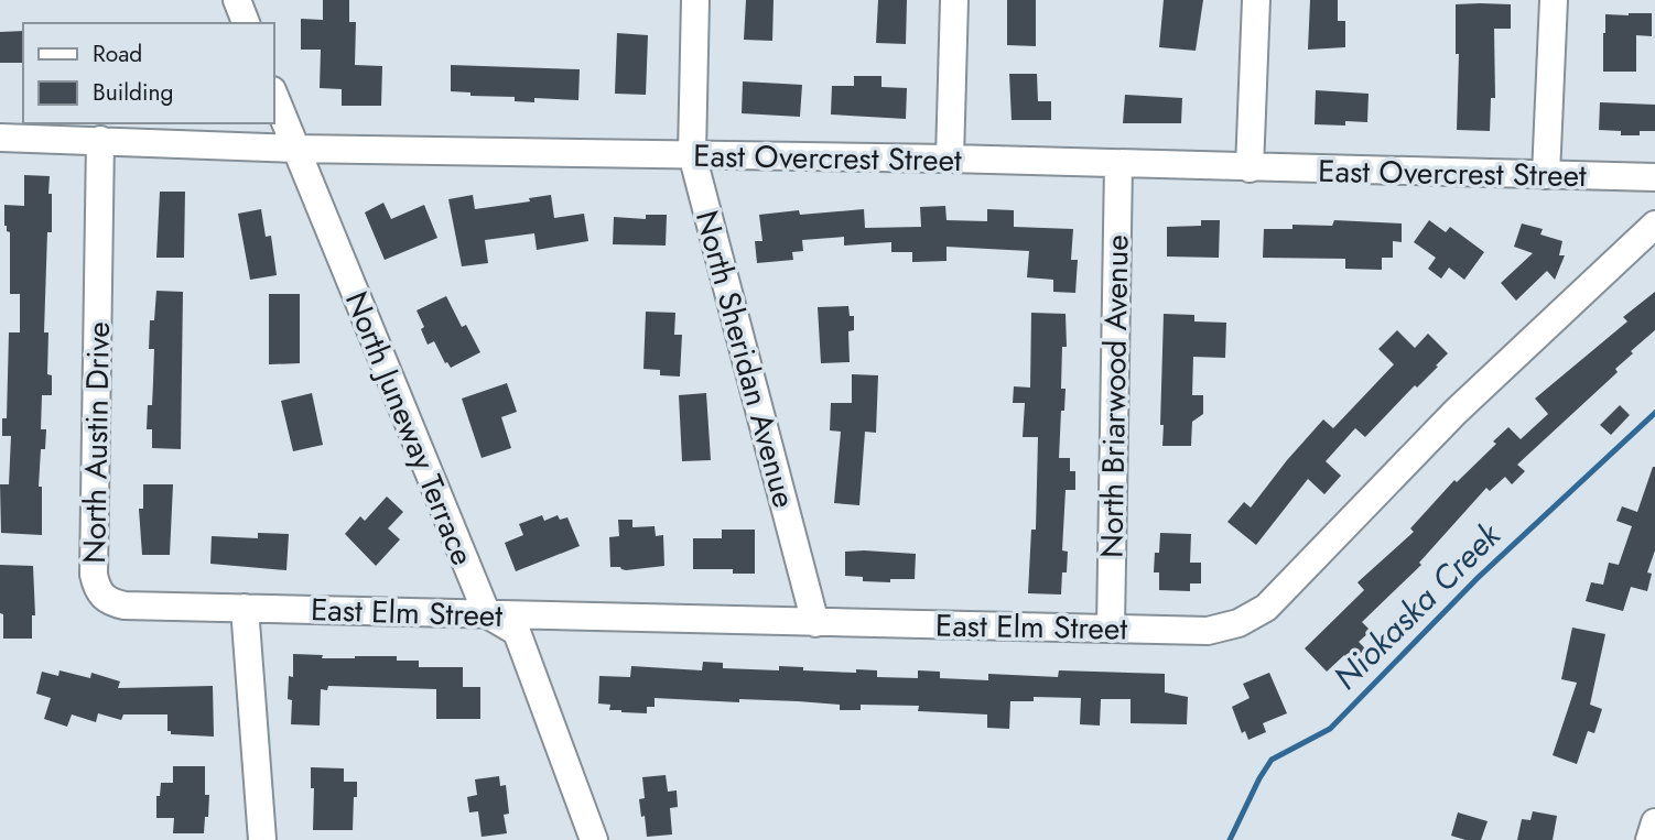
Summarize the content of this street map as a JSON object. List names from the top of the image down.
{
  "streets": {
    "street": [
      "East Overcrest Street",
      "North Sheridan Avenue",
      "North Briarwood Avenue",
      "North Juneway Terrace",
      "North Austin Drive",
      "East Elm Street"
    ]
  },
  "crossings": [
    ["East Overcrest Street", "North Sheridan Avenue"],
    ["East Overcrest Street", "North Briarwood Avenue"],
    ["East Overcrest Street", "North Juneway Terrace"],
    ["East Overcrest Street", "North Austin Drive"],
    ["North Sheridan Avenue", "East Elm Street"],
    ["North Briarwood Avenue", "East Elm Street"],
    ["North Juneway Terrace", "East Elm Street"],
    ["North Austin Drive", "East Elm Street"]
  ],
  "water": ["Niokaska Creek"],
  "legend": ["Road", "Building"]
}
